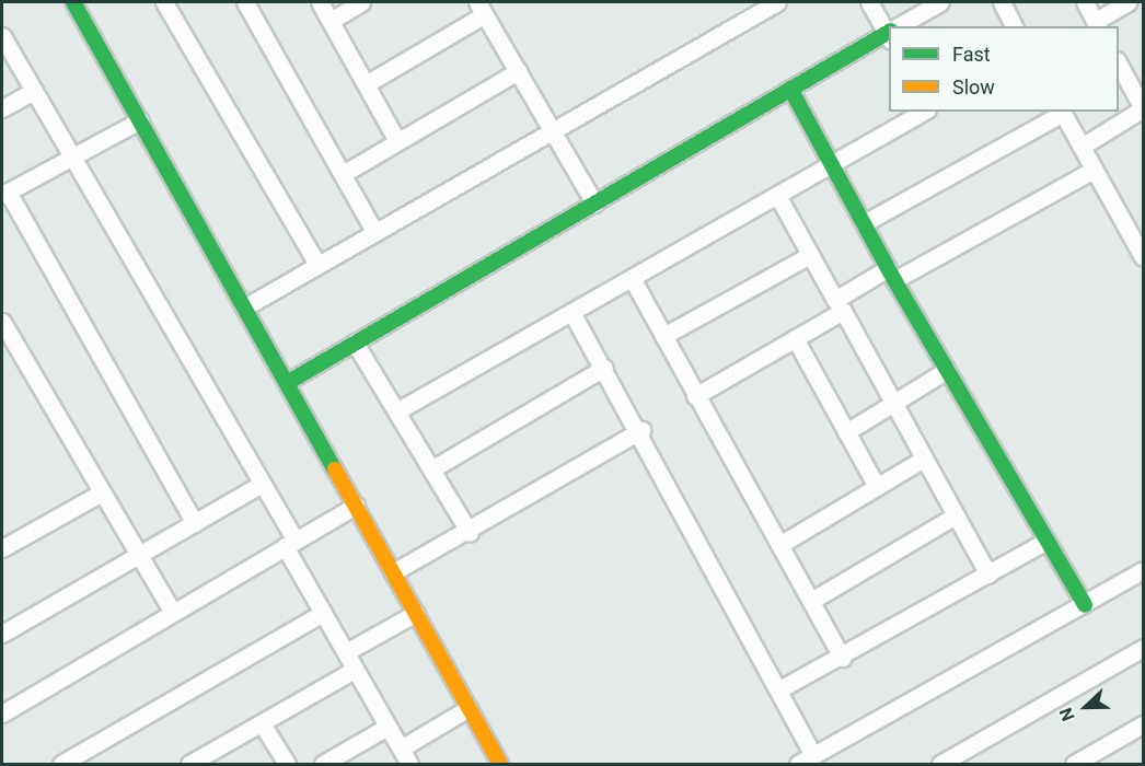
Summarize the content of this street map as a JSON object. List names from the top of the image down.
{
  "legend": ["Fast", "Slow"],
  "north": "left"
}
